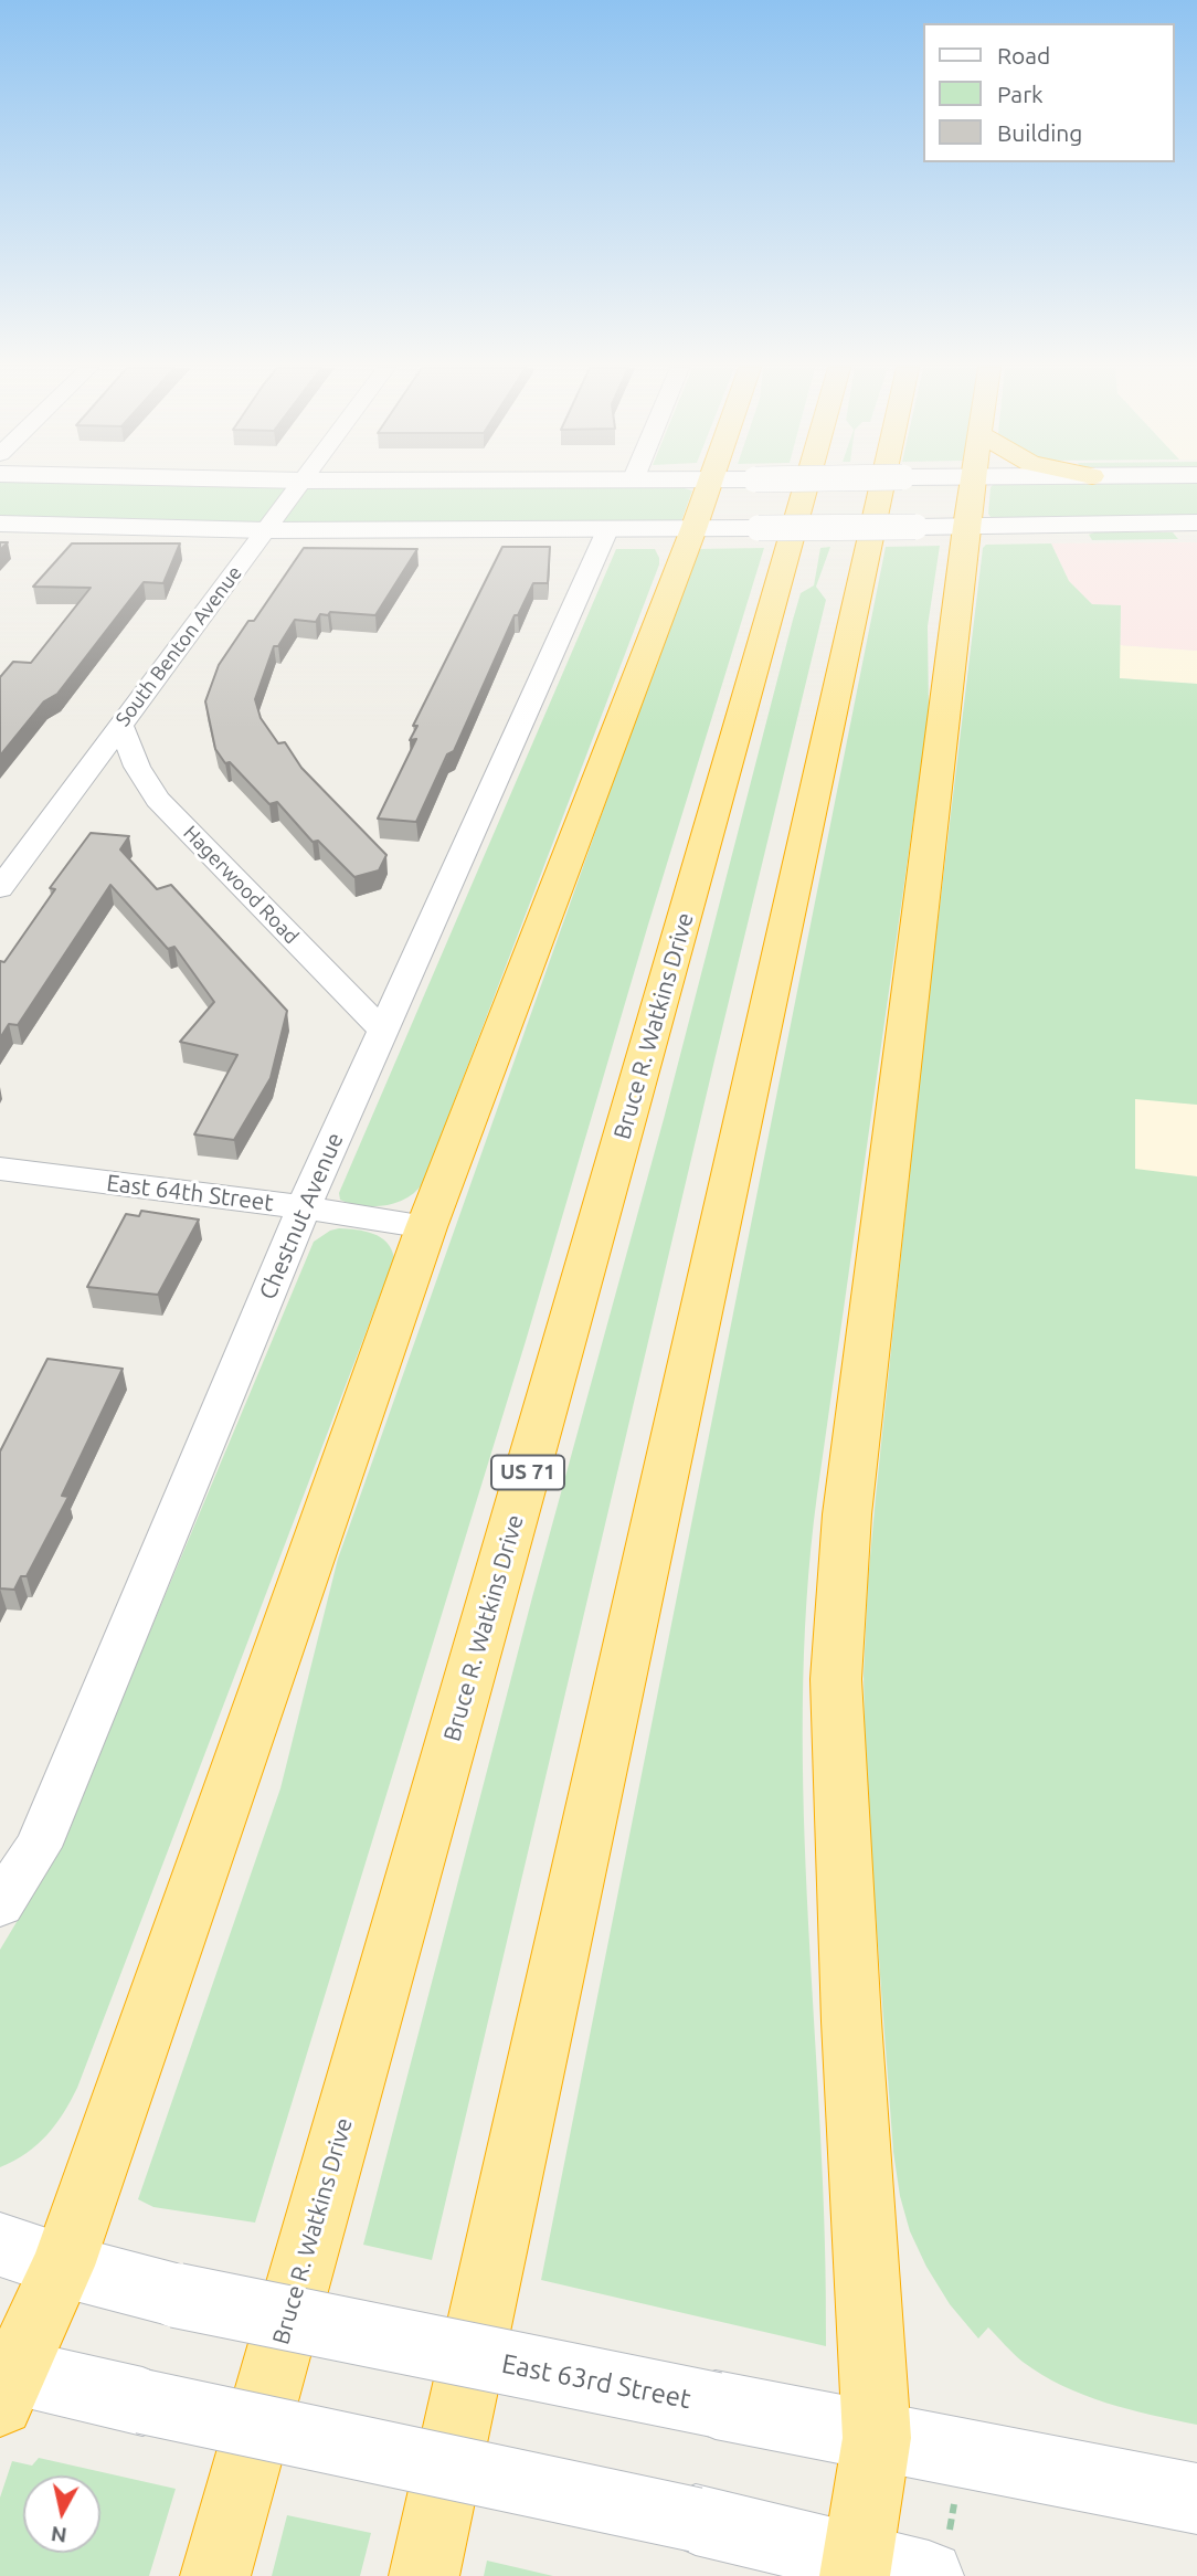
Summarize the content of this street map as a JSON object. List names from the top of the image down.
{
  "streets": {
    "highway": ["Bruce R. Watkins Drive", "US 71"],
    "main road": ["East 63rd Street"],
    "street": [
      "South Benton Avenue",
      "Hagerwood Road",
      "East 64th Street",
      "Chestnut Avenue"
    ]
  },
  "crossings": [
    ["South Benton Avenue", "Hagerwood Road"],
    ["Hagerwood Road", "Chestnut Avenue"],
    ["East 64th Street", "Chestnut Avenue"]
  ],
  "legend": ["Road", "Park", "Building"],
  "north": "bottom"
}
